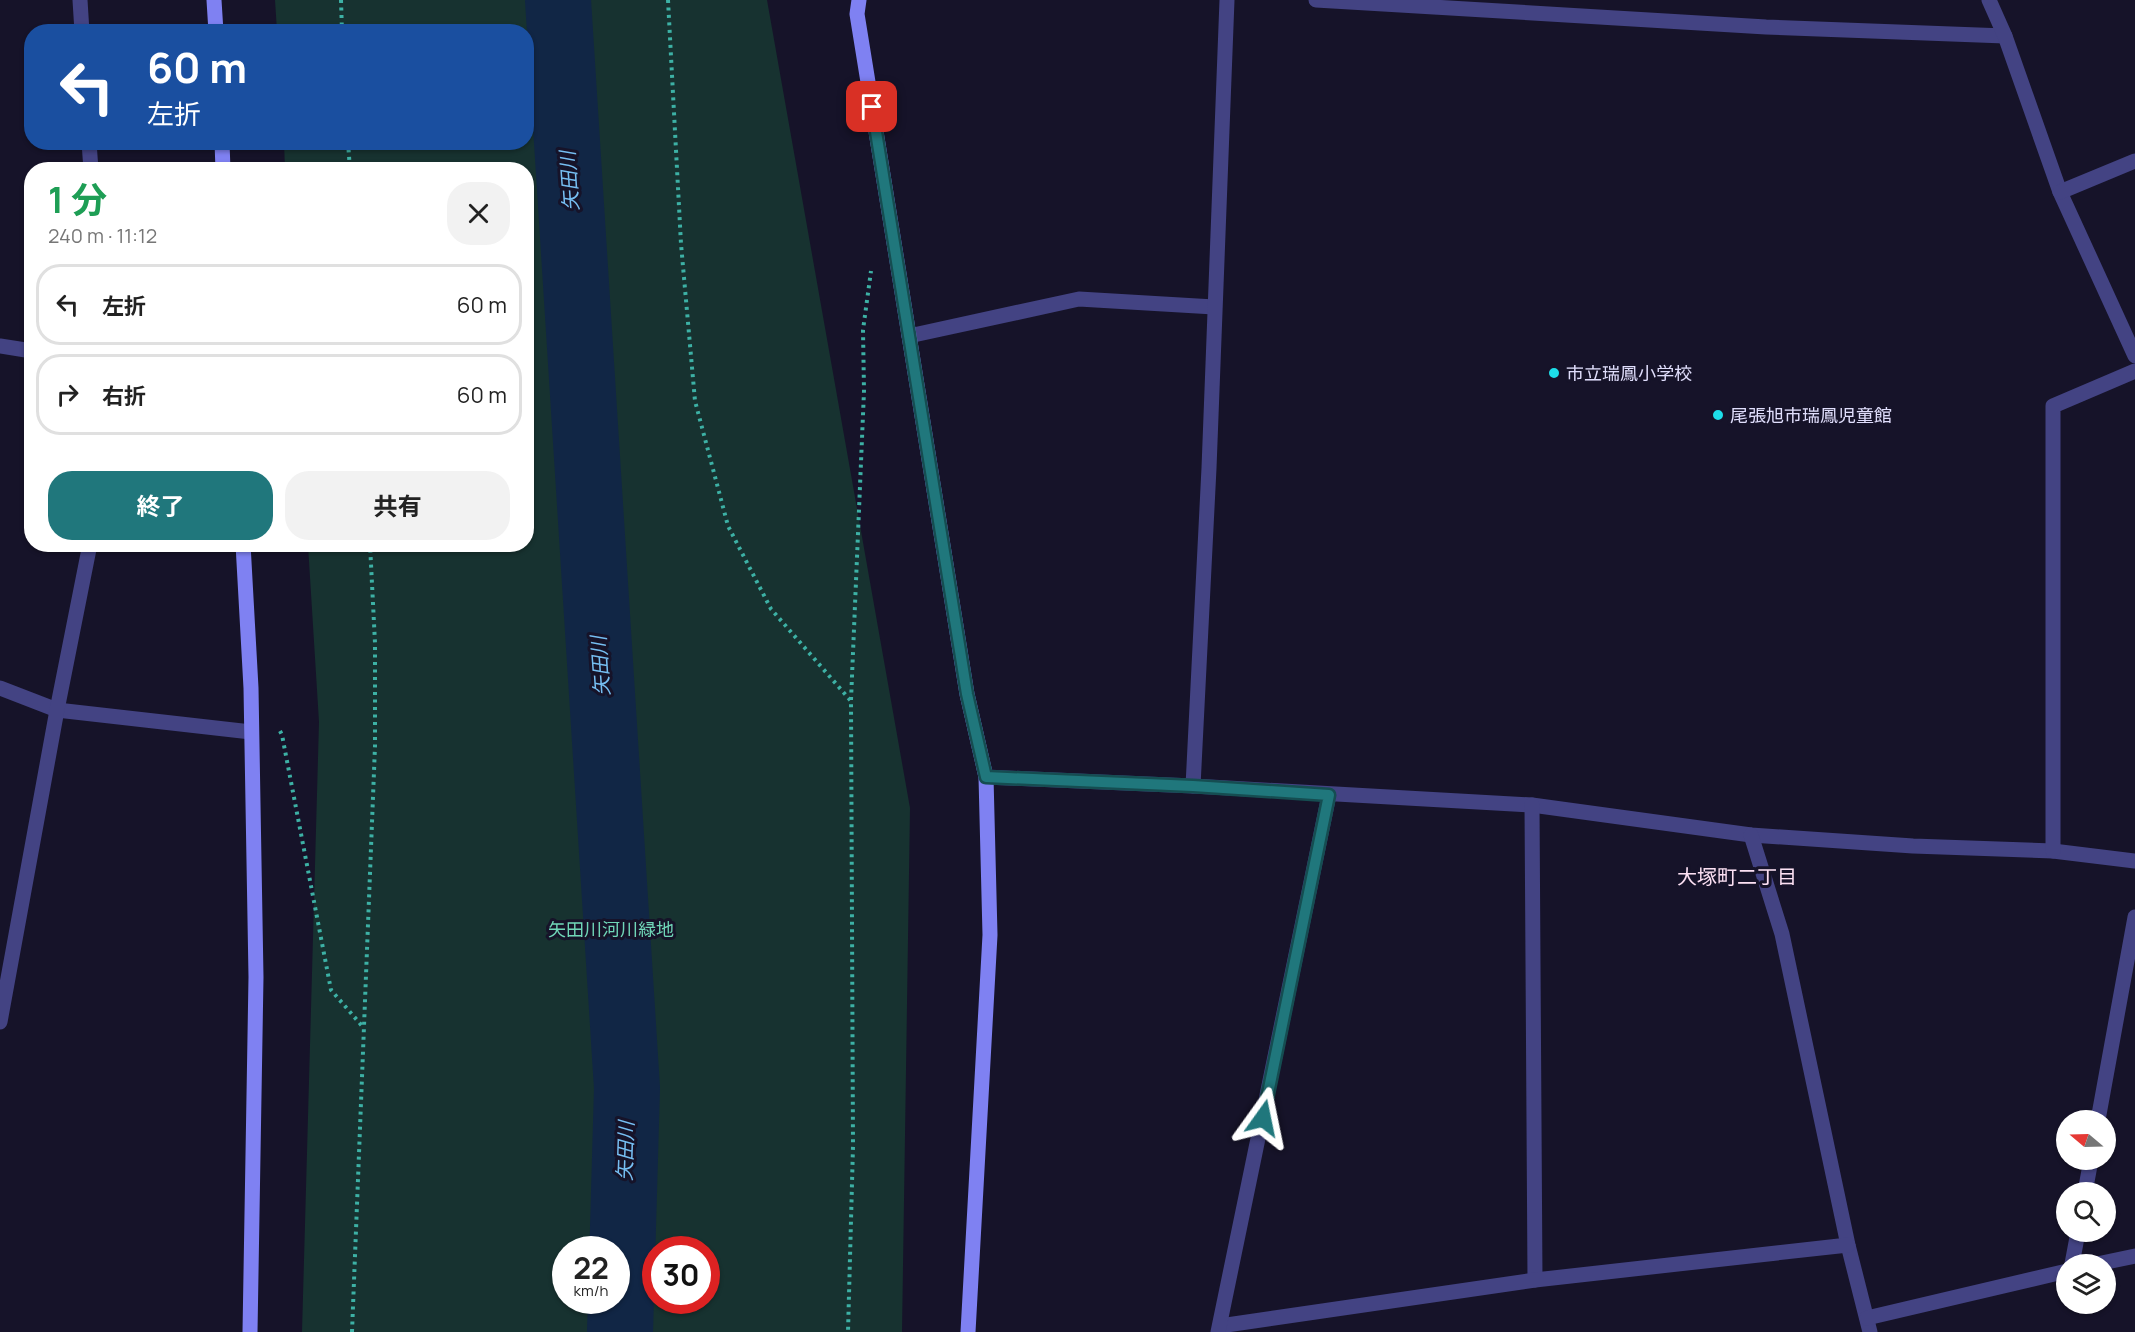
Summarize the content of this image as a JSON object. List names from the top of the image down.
{
  "districts": ["大塚町二丁目"],
  "water": ["矢田川"],
  "parks": ["矢田川河川緑地"],
  "places": ["市立瑞鳳小学校", "尾張旭市瑞鳳児童館"],
  "north": "left",
  "page": {
    "turn": ["60 m", "左折"],
    "heading": ["1 分", "240 m · 11:12"],
    "list": [
      {
        "name": "左折",
        "value": "60 m"
      },
      {
        "name": "右折",
        "value": "60 m"
      }
    ],
    "buttons": ["終了", "共有"],
    "speed": "22 km/h",
    "limit": "30"
  }
}
